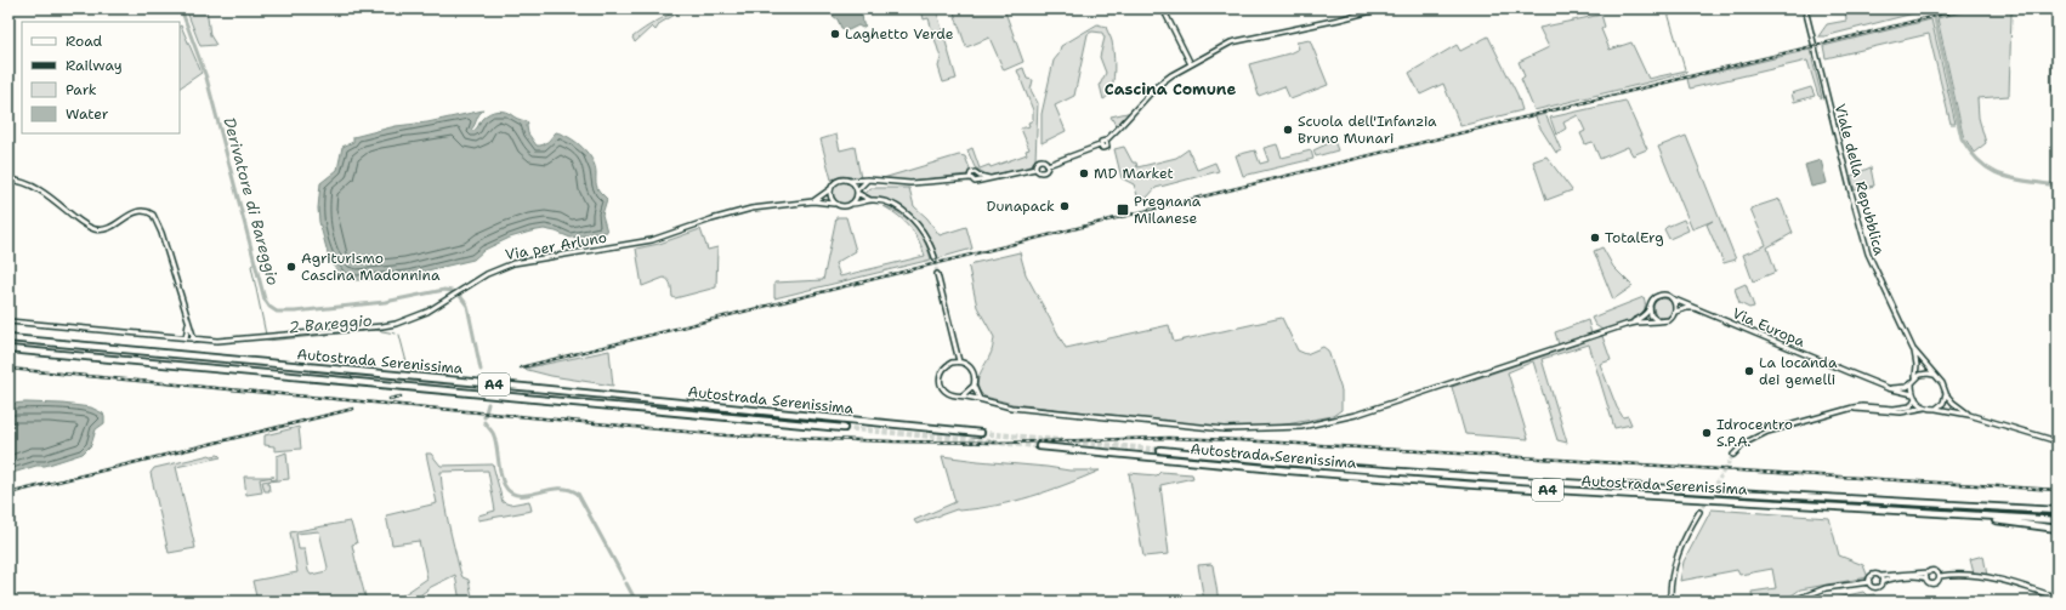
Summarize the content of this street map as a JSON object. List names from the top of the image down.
{
  "streets": {
    "highway": ["Autostrada Serenissima", "A4"],
    "street": ["Viale della Repubblica", "Via per Arluno", "Via Europa"]
  },
  "crossings": [
    ["Viale della Repubblica", "Via Europa"]
  ],
  "districts": ["Cascina Comune"],
  "water": ["Derivatore di Bareggio", "2 Bareggio"],
  "places": {
    "other": [
      "Laghetto Verde",
      "Scuola dell'Infanzia Bruno Munari",
      "MD Market",
      "Dunapack",
      "TotalErg",
      "Agriturismo Cascina Madonnina",
      "La locanda dei gemelli",
      "Idrocentro S.P.A."
    ],
    "transit": ["Pregnana Milanese"]
  },
  "legend": [
    "Road",
    "Railway",
    "Park",
    "Water"
  ]
}
